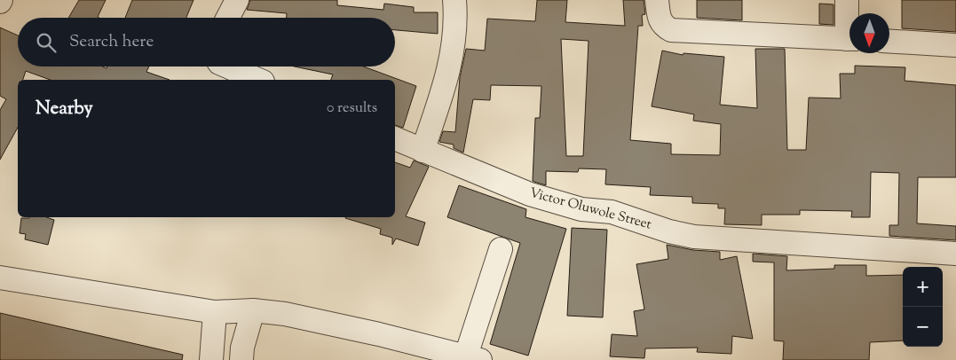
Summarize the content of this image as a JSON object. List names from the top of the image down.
{
  "streets": {
    "street": ["Victor Oluwole Street"]
  },
  "north": "bottom",
  "page": {
    "search": "Search here",
    "heading": ["Nearby", "0 results"],
    "map_buttons": ["+", "−"]
  }
}
